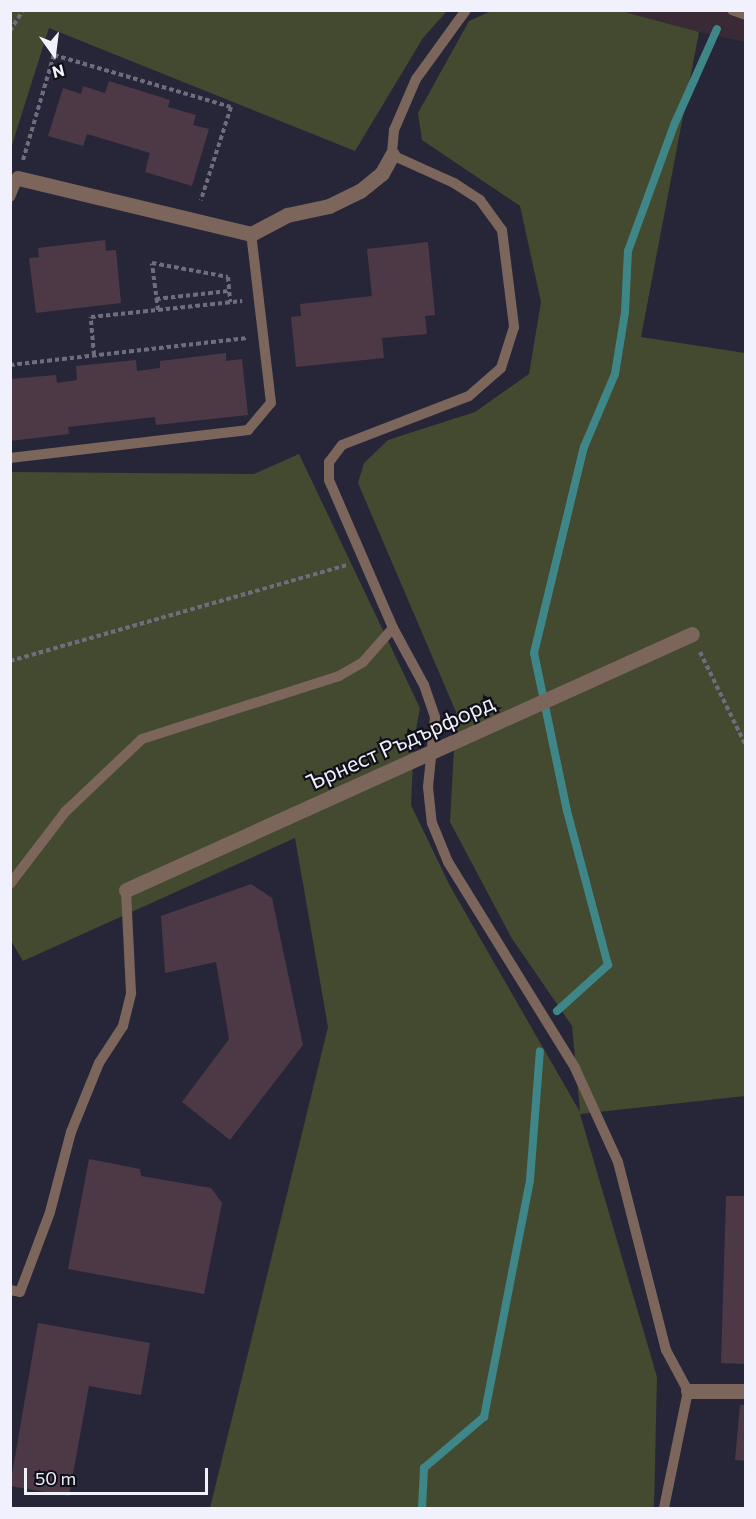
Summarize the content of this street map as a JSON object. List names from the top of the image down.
{
  "streets": {
    "street": ["Ърнест Ръдърфорд"]
  },
  "scale_bar": "50 m",
  "north": "bottom"
}
